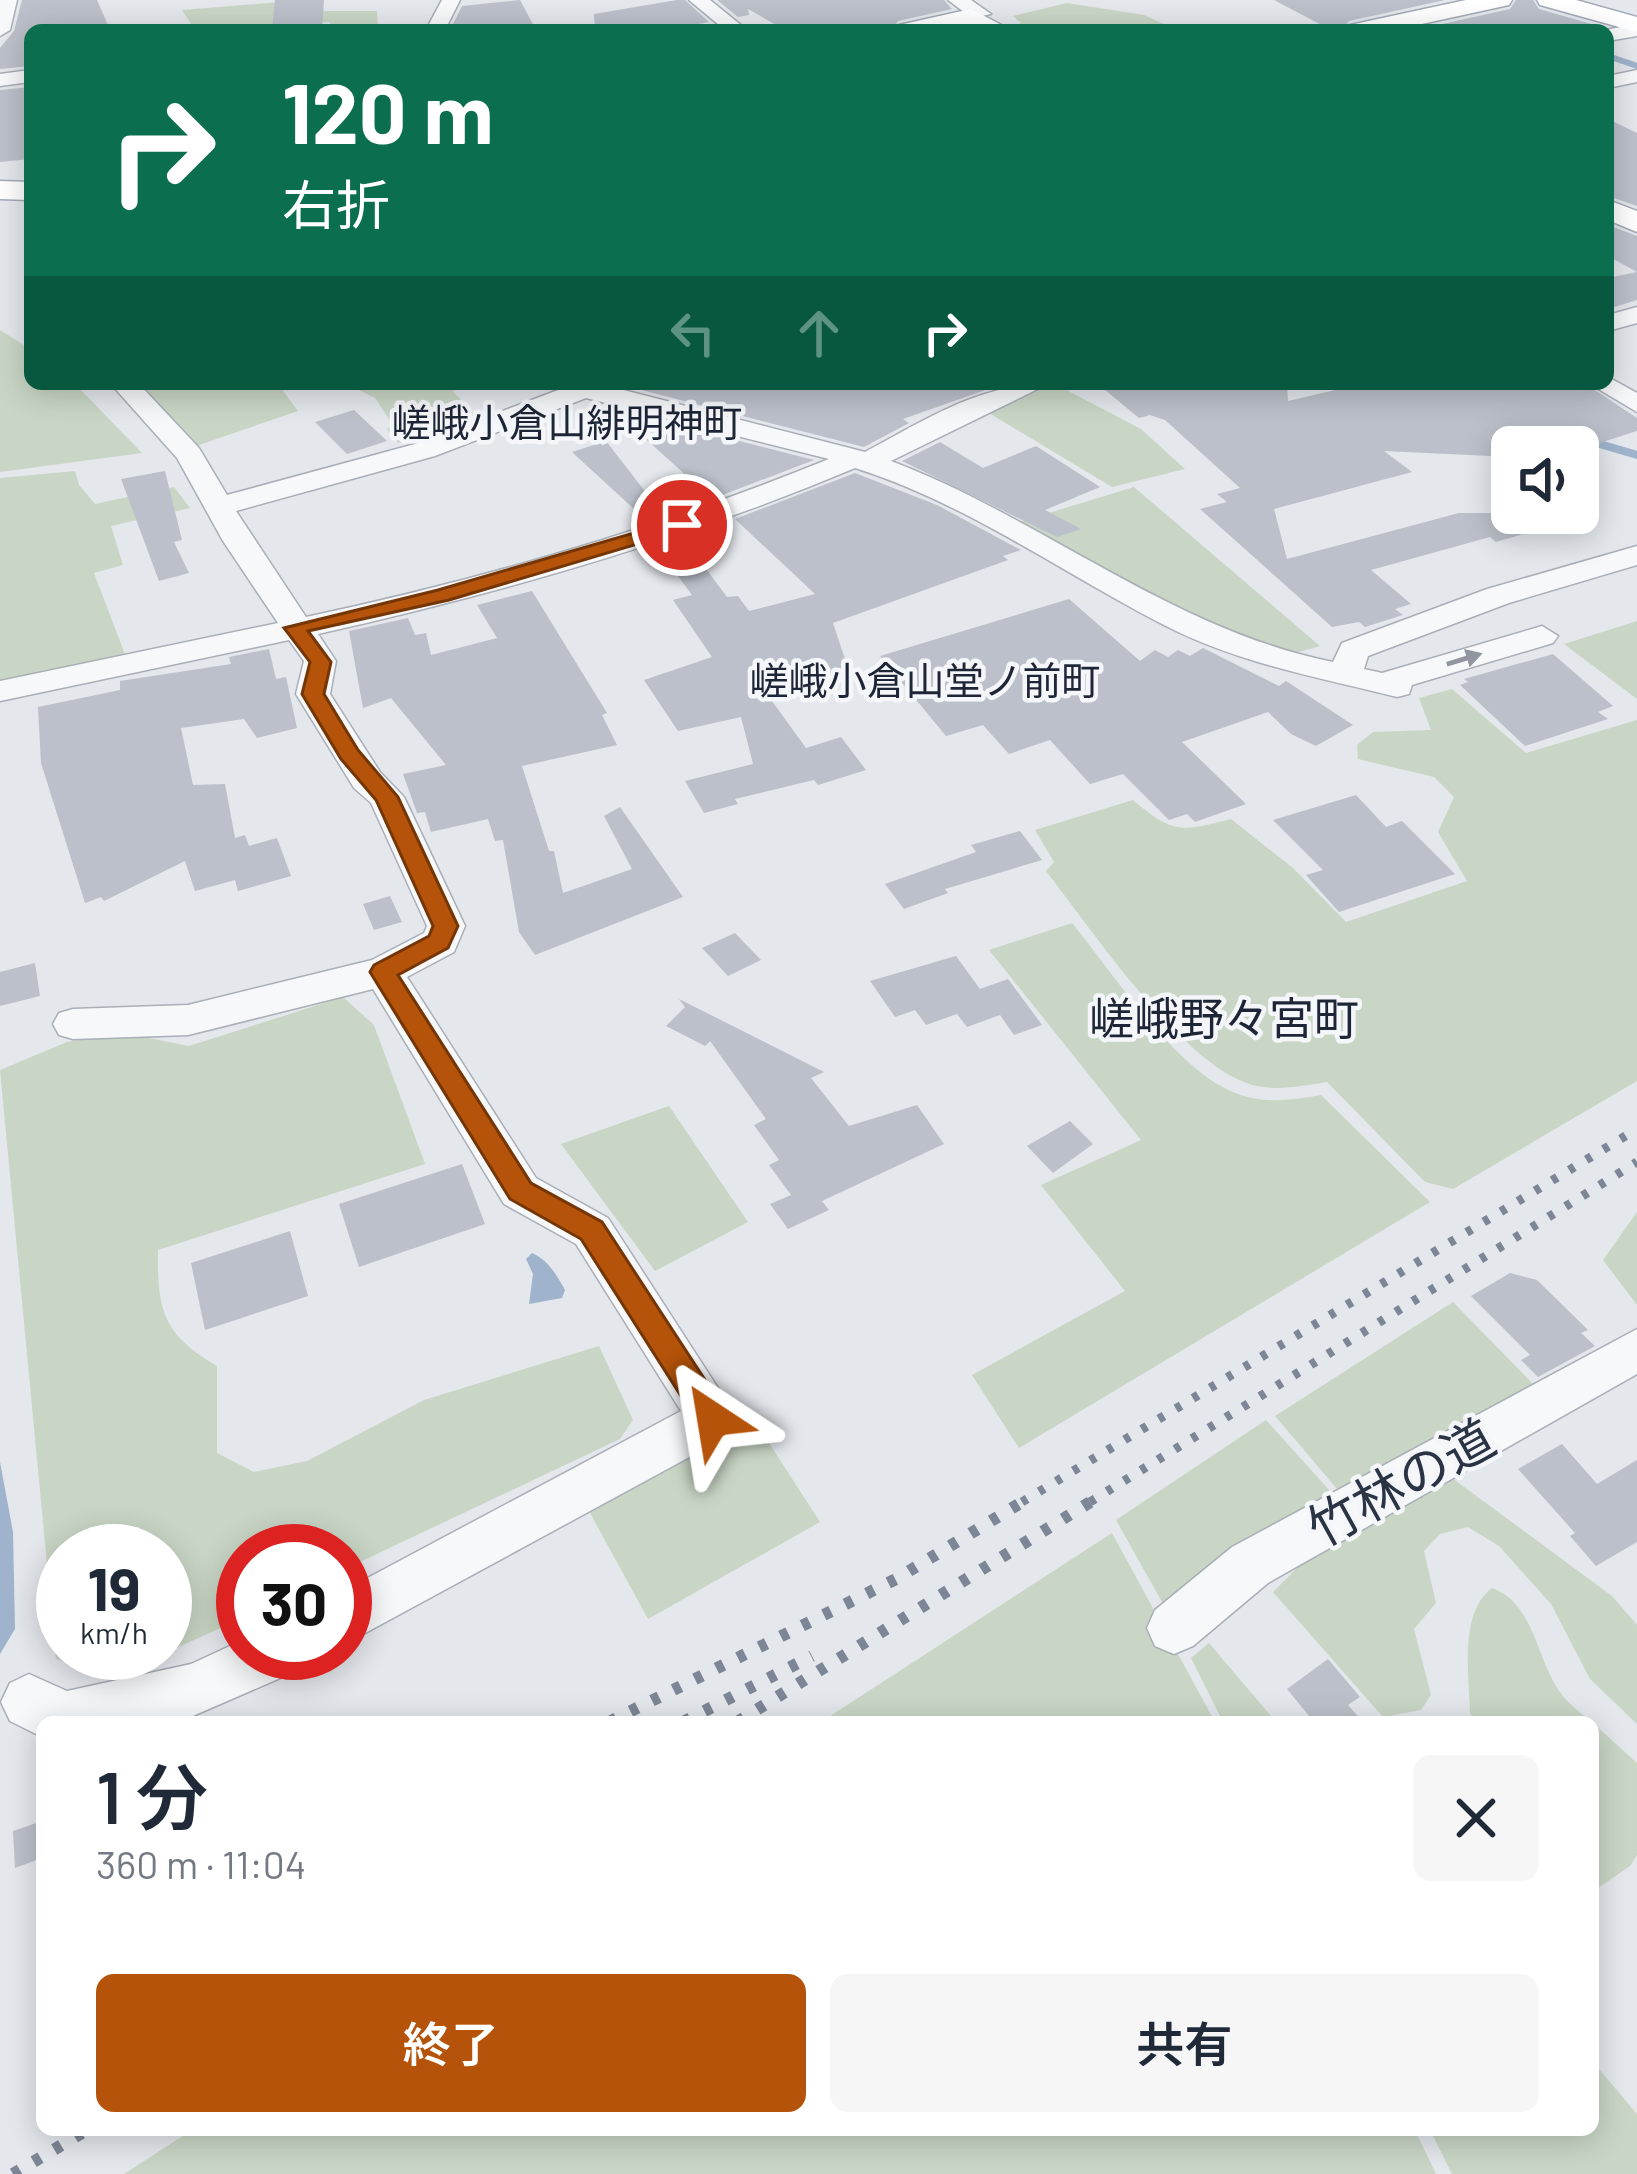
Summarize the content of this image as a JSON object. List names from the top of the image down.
{
  "streets": {
    "street": ["竹林の道"]
  },
  "districts": ["嵯峨小倉山緋明神町", "嵯峨小倉山堂ノ前町", "嵯峨野々宮町"],
  "page": {
    "turn": ["120 m", "右折"],
    "speed": "19 km/h",
    "limit": "30",
    "heading": ["1 分", "360 m · 11:04"],
    "buttons": ["終了", "共有"]
  }
}
